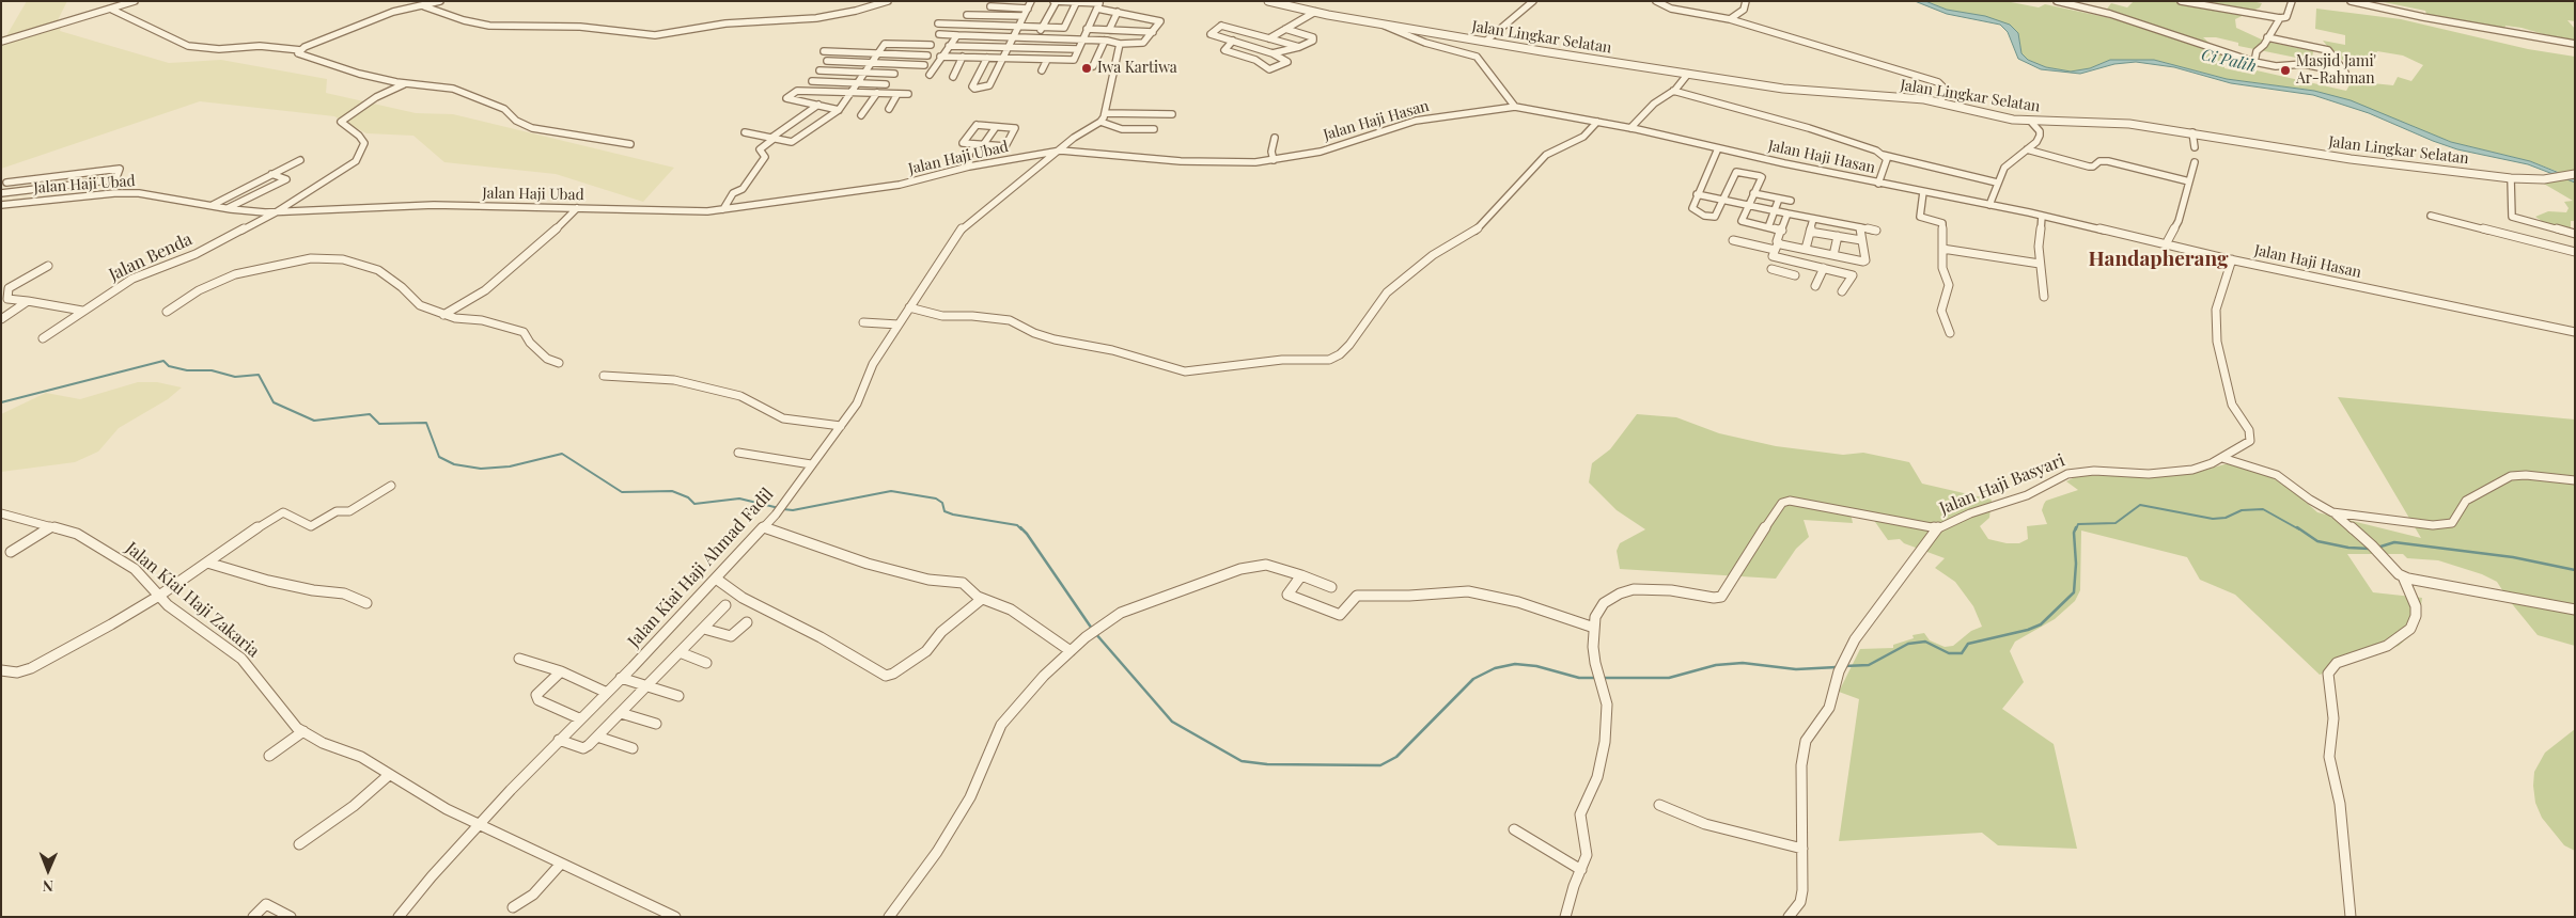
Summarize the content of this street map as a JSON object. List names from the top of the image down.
{
  "streets": {
    "street": [
      "Jalan Lingkar Selatan",
      "Jalan Haji Hasan",
      "Jalan Haji Ubad",
      "Jalan Benda",
      "Jalan Haji Basyari",
      "Jalan Kiai Haji Ahmad Fadil",
      "Jalan Kiai Haji Zakaria"
    ]
  },
  "crossings": [
    ["Jalan Haji Hasan", "Jalan Haji Ubad"],
    ["Jalan Haji Hasan", "Jalan Haji Basyari"],
    ["Jalan Haji Hasan", "Jalan Kiai Haji Ahmad Fadil"],
    ["Jalan Haji Ubad", "Jalan Benda"],
    ["Jalan Haji Ubad", "Jalan Kiai Haji Ahmad Fadil"],
    ["Jalan Kiai Haji Ahmad Fadil", "Jalan Kiai Haji Zakaria"]
  ],
  "districts": ["Handapherang"],
  "water": ["Ci Palih"],
  "places": ["Iwa Kartiwa", "Masjid Jami' Ar-Rahman"],
  "north": "bottom"
}
